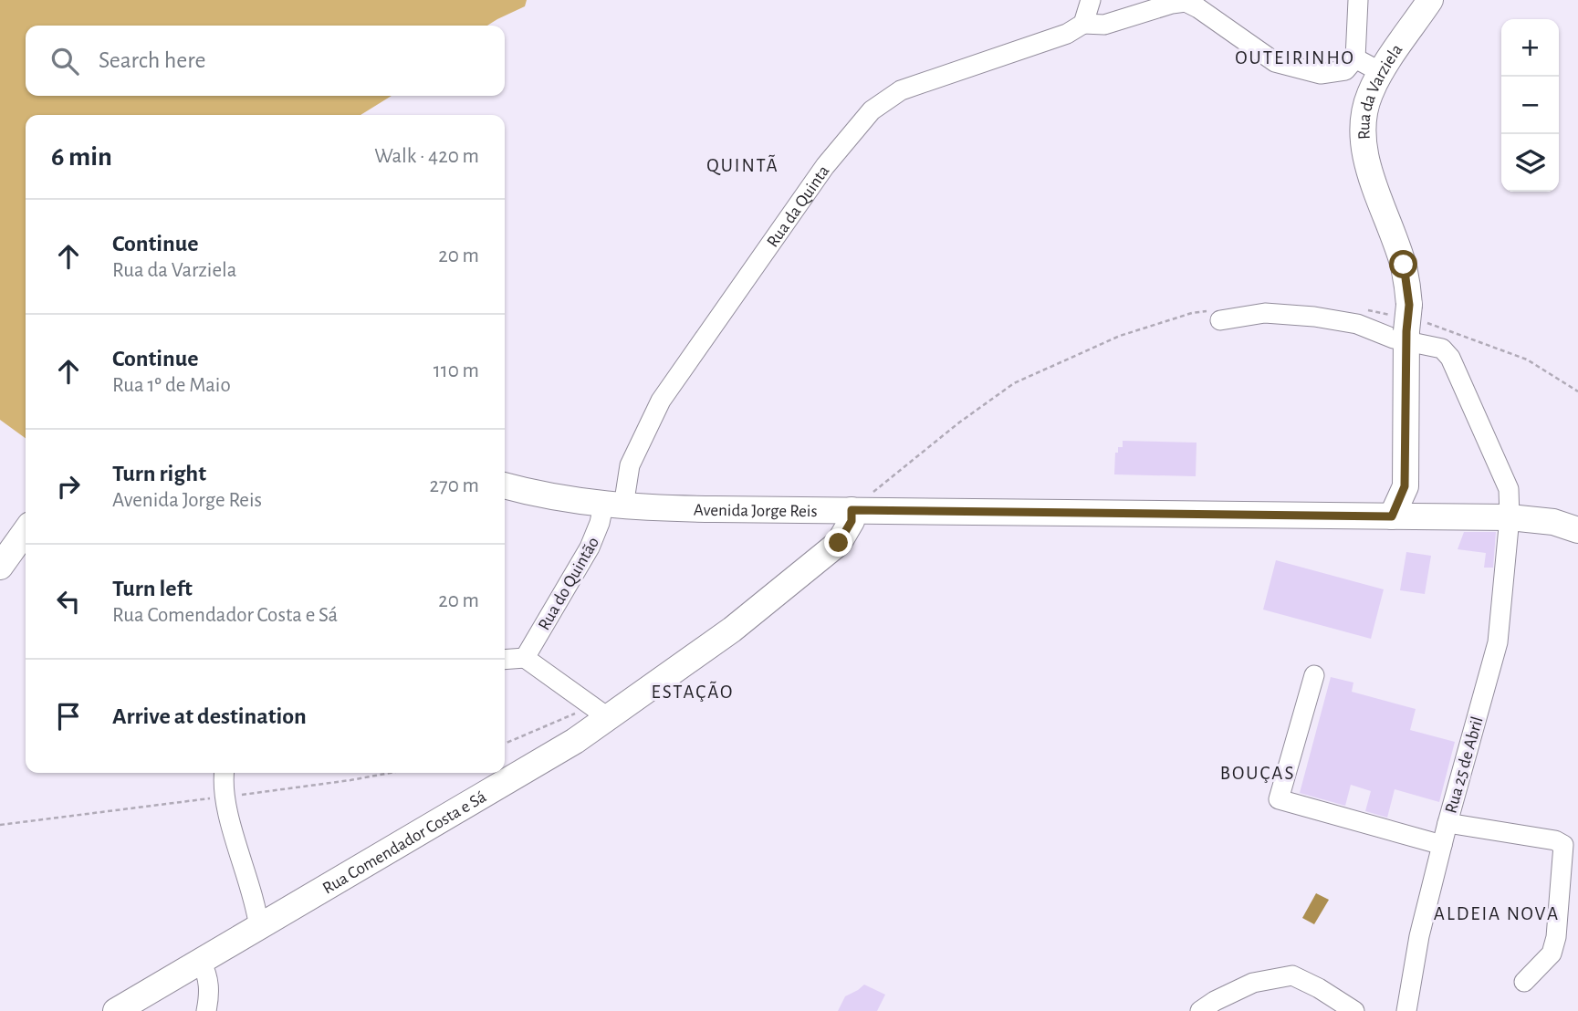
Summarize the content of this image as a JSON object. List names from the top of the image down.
{
  "streets": {
    "main road": ["Rua da Varziela", "Avenida Jorge Reis", "Rua Comendador Costa e Sá"],
    "street": ["Rua da Quinta", "Rua do Quintão", "Rua 25 de Abril"]
  },
  "crossings": [
    ["Rua da Varziela", "Rua 25 de Abril"],
    ["Rua da Quinta", "Avenida Jorge Reis"],
    ["Rua da Quinta", "Rua do Quintão"],
    ["Avenida Jorge Reis", "Rua do Quintão"],
    ["Avenida Jorge Reis", "Rua 25 de Abril"],
    ["Avenida Jorge Reis", "Rua Comendador Costa e Sá"]
  ],
  "districts": [
    "OUTEIRINHO",
    "QUINTÃ",
    "ESTAÇÃO",
    "BOUÇAS",
    "ALDEIA NOVA"
  ],
  "page": {
    "map_buttons": ["+", "−"],
    "search": "Search here",
    "heading": ["6 min", "Walk · 420 m"],
    "list": [
      ["Continue", "Rua da Varziela", "20 m"],
      ["Continue", "Rua 1º de Maio", "110 m"],
      ["Turn right", "Avenida Jorge Reis", "270 m"],
      ["Turn left", "Rua Comendador Costa e Sá", "20 m"],
      "Arrive at destination"
    ]
  }
}
